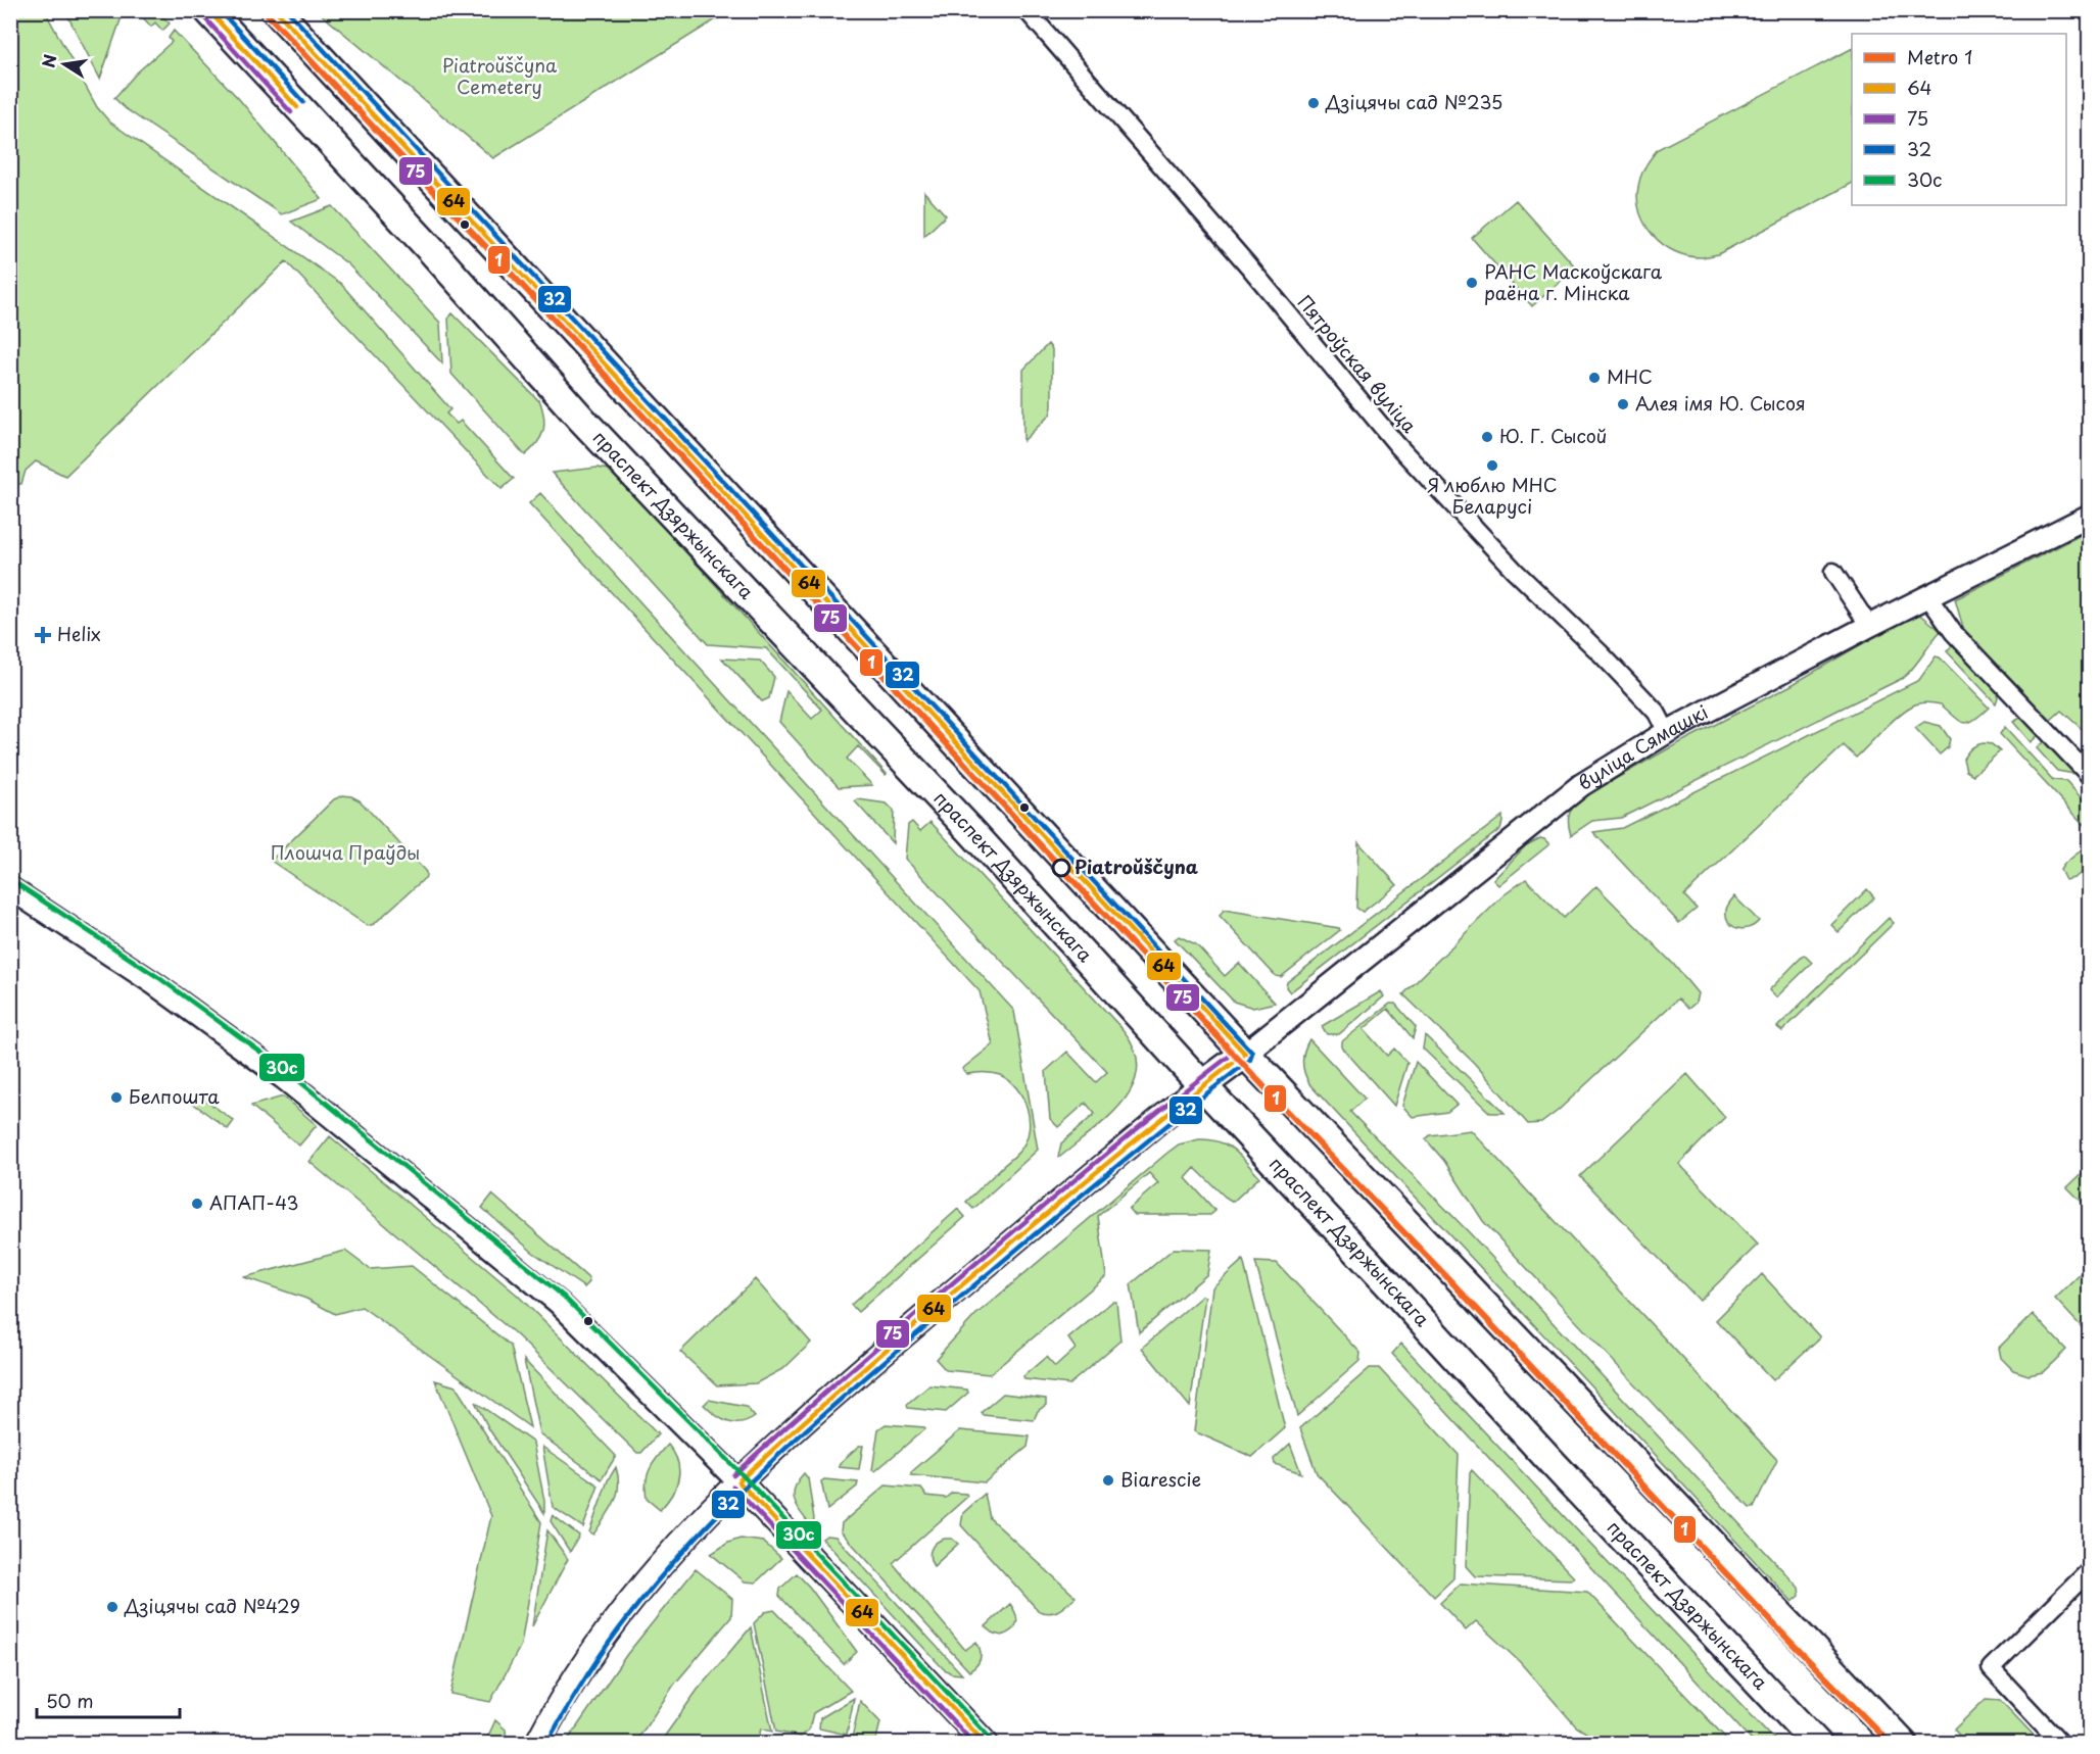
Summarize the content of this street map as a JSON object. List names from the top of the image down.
{
  "streets": {
    "main road": ["праспект Дзяржынскага"],
    "street": ["Пятроўская вуліца", "вуліца Сямашкі"]
  },
  "crossings": [
    ["Пятроўская вуліца", "вуліца Сямашкі"]
  ],
  "parks": ["Piatroŭščyna Cemetery", "Плошча Праўды"],
  "places": {
    "other": [
      "Дзіцячы сад №235",
      "РАНС Маскоўскага раёна г. Мінска",
      "МНС",
      "Алея імя Ю. Сысоя",
      "Ю. Г. Сысой",
      "Я люблю МНС Беларусі",
      "Piatroŭščyna",
      "Белпошта",
      "АПАП-43",
      "Biarescie",
      "Дзіцячы сад №429"
    ],
    "health": ["Helix"]
  },
  "lines": [
    "metro line 1",
    "transit line 64",
    "transit line 32",
    "transit line 75",
    "transit line 30с"
  ],
  "legend": [
    "Metro 1",
    "64",
    "75",
    "32",
    "30с"
  ],
  "scale_bar": "50 m",
  "north": "left"
}
